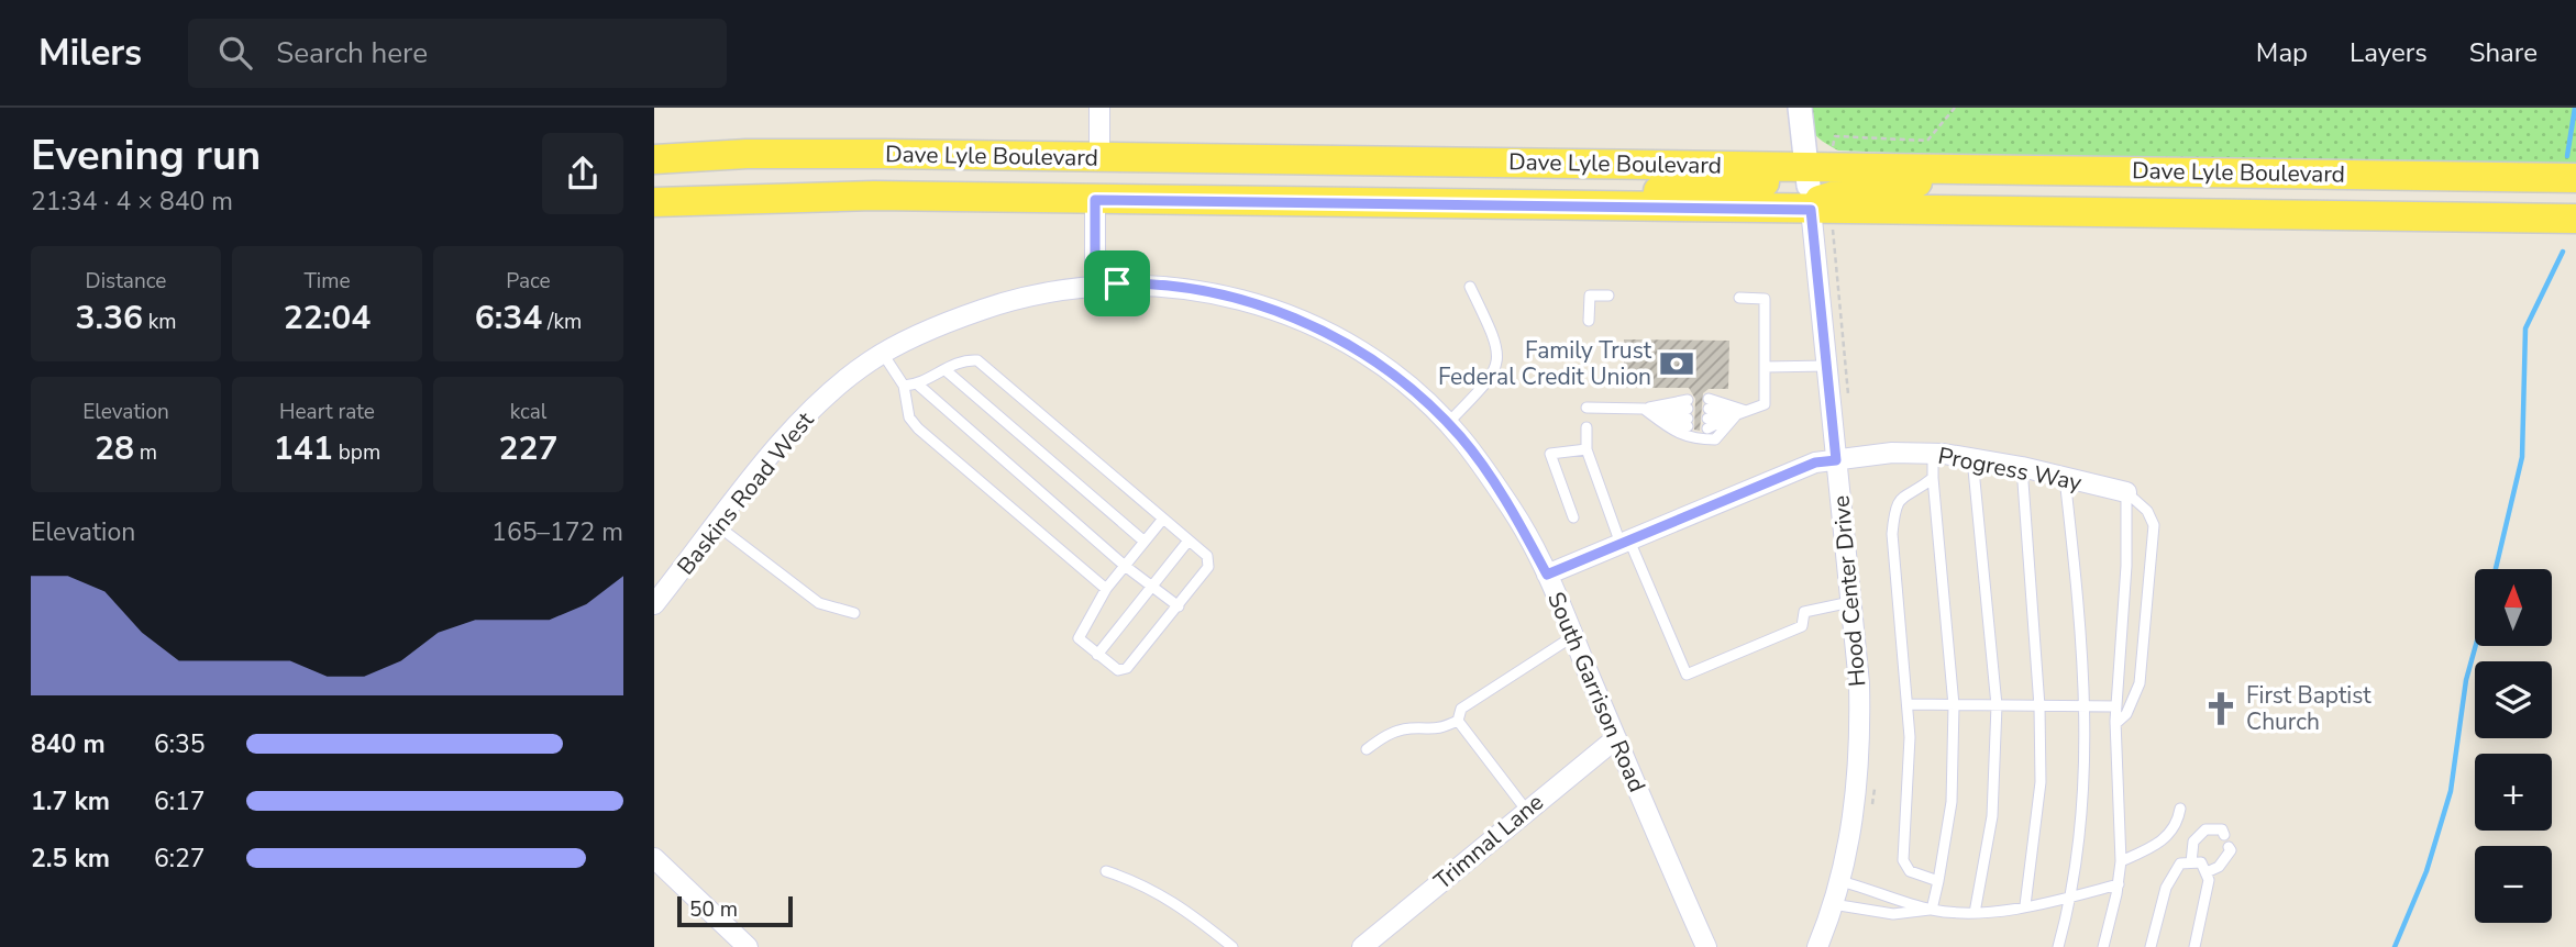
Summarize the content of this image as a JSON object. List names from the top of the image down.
{
  "streets": {
    "main road": ["Dave Lyle Boulevard"],
    "street": [
      "Progress Way",
      "Baskins Road West",
      "Hood Center Drive",
      "South Garrison Road",
      "Trimnal Lane"
    ]
  },
  "crossings": [
    ["Dave Lyle Boulevard", "Hood Center Drive"],
    ["Progress Way", "Hood Center Drive"],
    ["Progress Way", "South Garrison Road"],
    ["Baskins Road West", "South Garrison Road"],
    ["South Garrison Road", "Trimnal Lane"]
  ],
  "places": {
    "bank": ["Family Trust Federal Credit Union"],
    "church": ["First Baptist Church"]
  },
  "scale_bar": "50 m",
  "north": "top",
  "page": {
    "header": "Milers",
    "search": "Search here",
    "nav": ["Map", "Layers", "Share"],
    "heading": ["Evening run", "21:34 · 4 × 840 m"],
    "stats": [
      ["Distance", "3.36 km"],
      ["Time", "22:04"],
      ["Pace", "6:34 /km"],
      ["Elevation", "28 m"],
      ["Heart rate", "141 bpm"],
      ["kcal", "227"]
    ],
    "chart": ["Elevation", "165–172 m"],
    "map_buttons": ["+", "−"],
    "list": [
      {
        "name": "840 m",
        "note": "6:35"
      },
      {
        "name": "1.7 km",
        "note": "6:17"
      },
      {
        "name": "2.5 km",
        "note": "6:27"
      }
    ],
    "scale": "50 m"
  }
}
